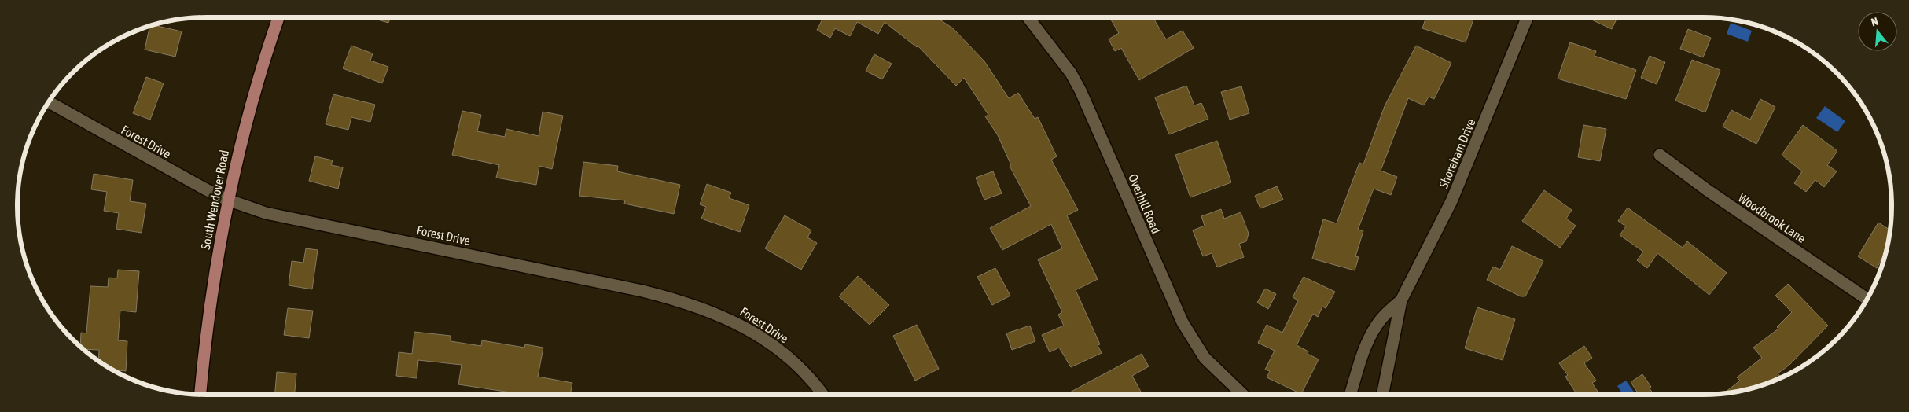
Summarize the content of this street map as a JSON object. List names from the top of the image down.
{
  "streets": {
    "main road": ["South Wendover Road"],
    "street": [
      "Forest Drive",
      "Shoreham Drive",
      "Overhill Road",
      "Woodbrook Lane"
    ]
  },
  "crossings": [
    ["Forest Drive", "South Wendover Road"]
  ],
  "north": "top"
}
